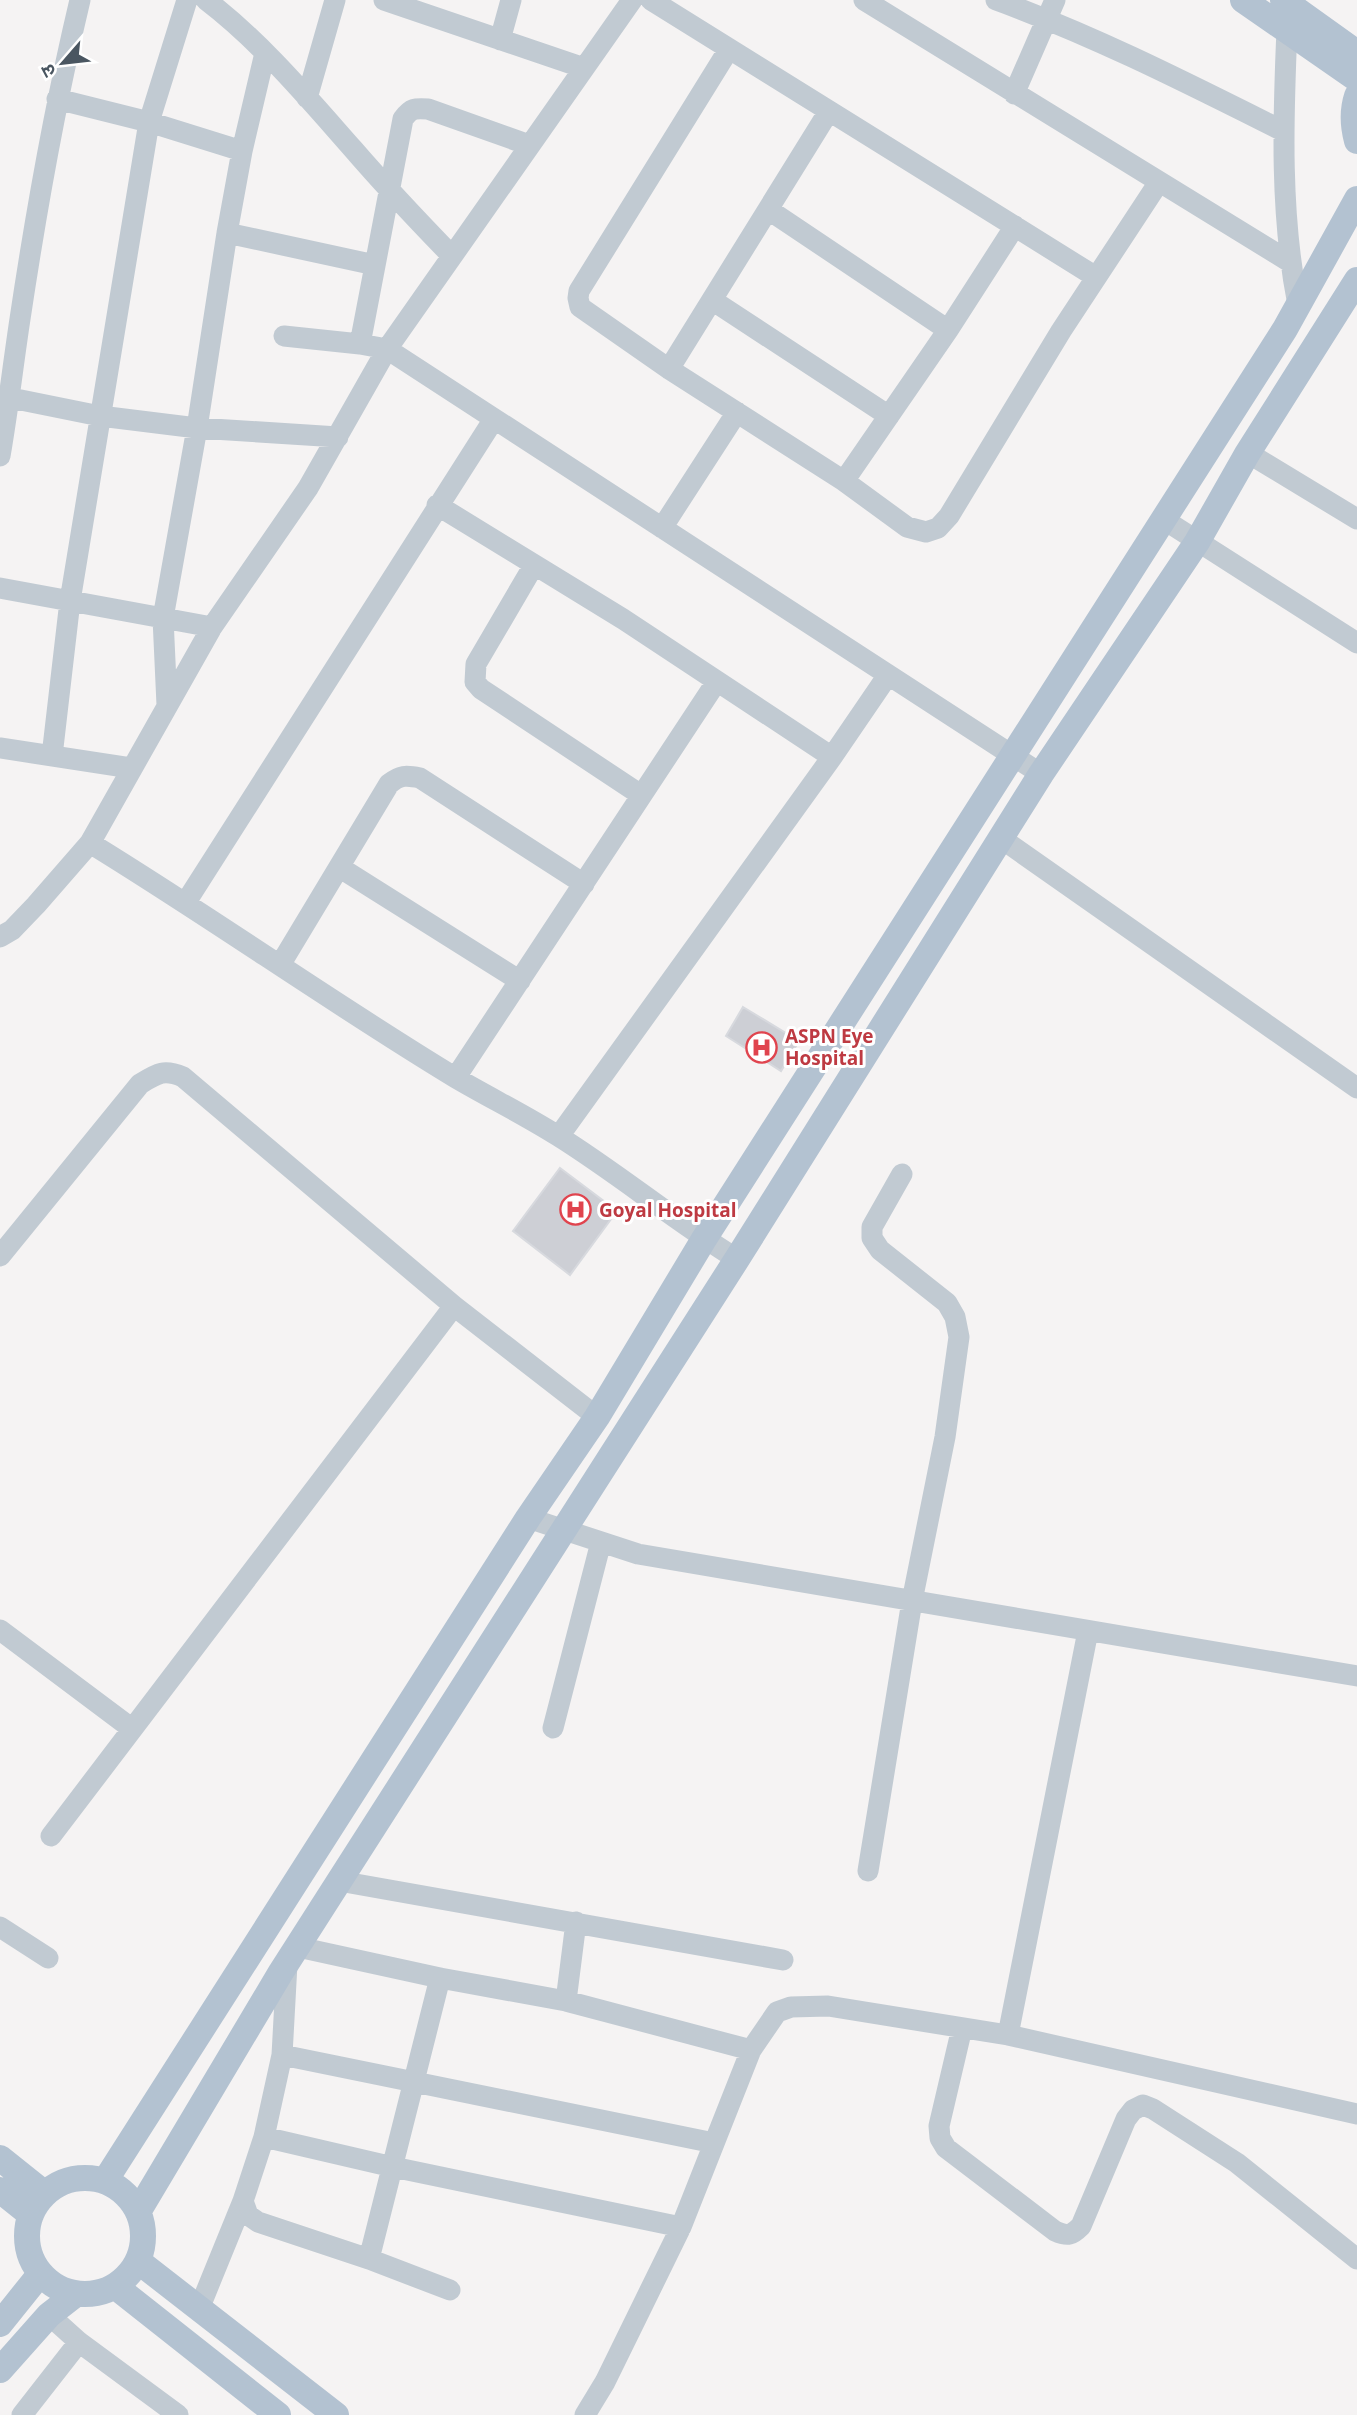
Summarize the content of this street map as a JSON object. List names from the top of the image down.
{
  "places": {
    "hospital": ["ASPN Eye Hospital", "Goyal Hospital"]
  },
  "north": "bottom left"
}
